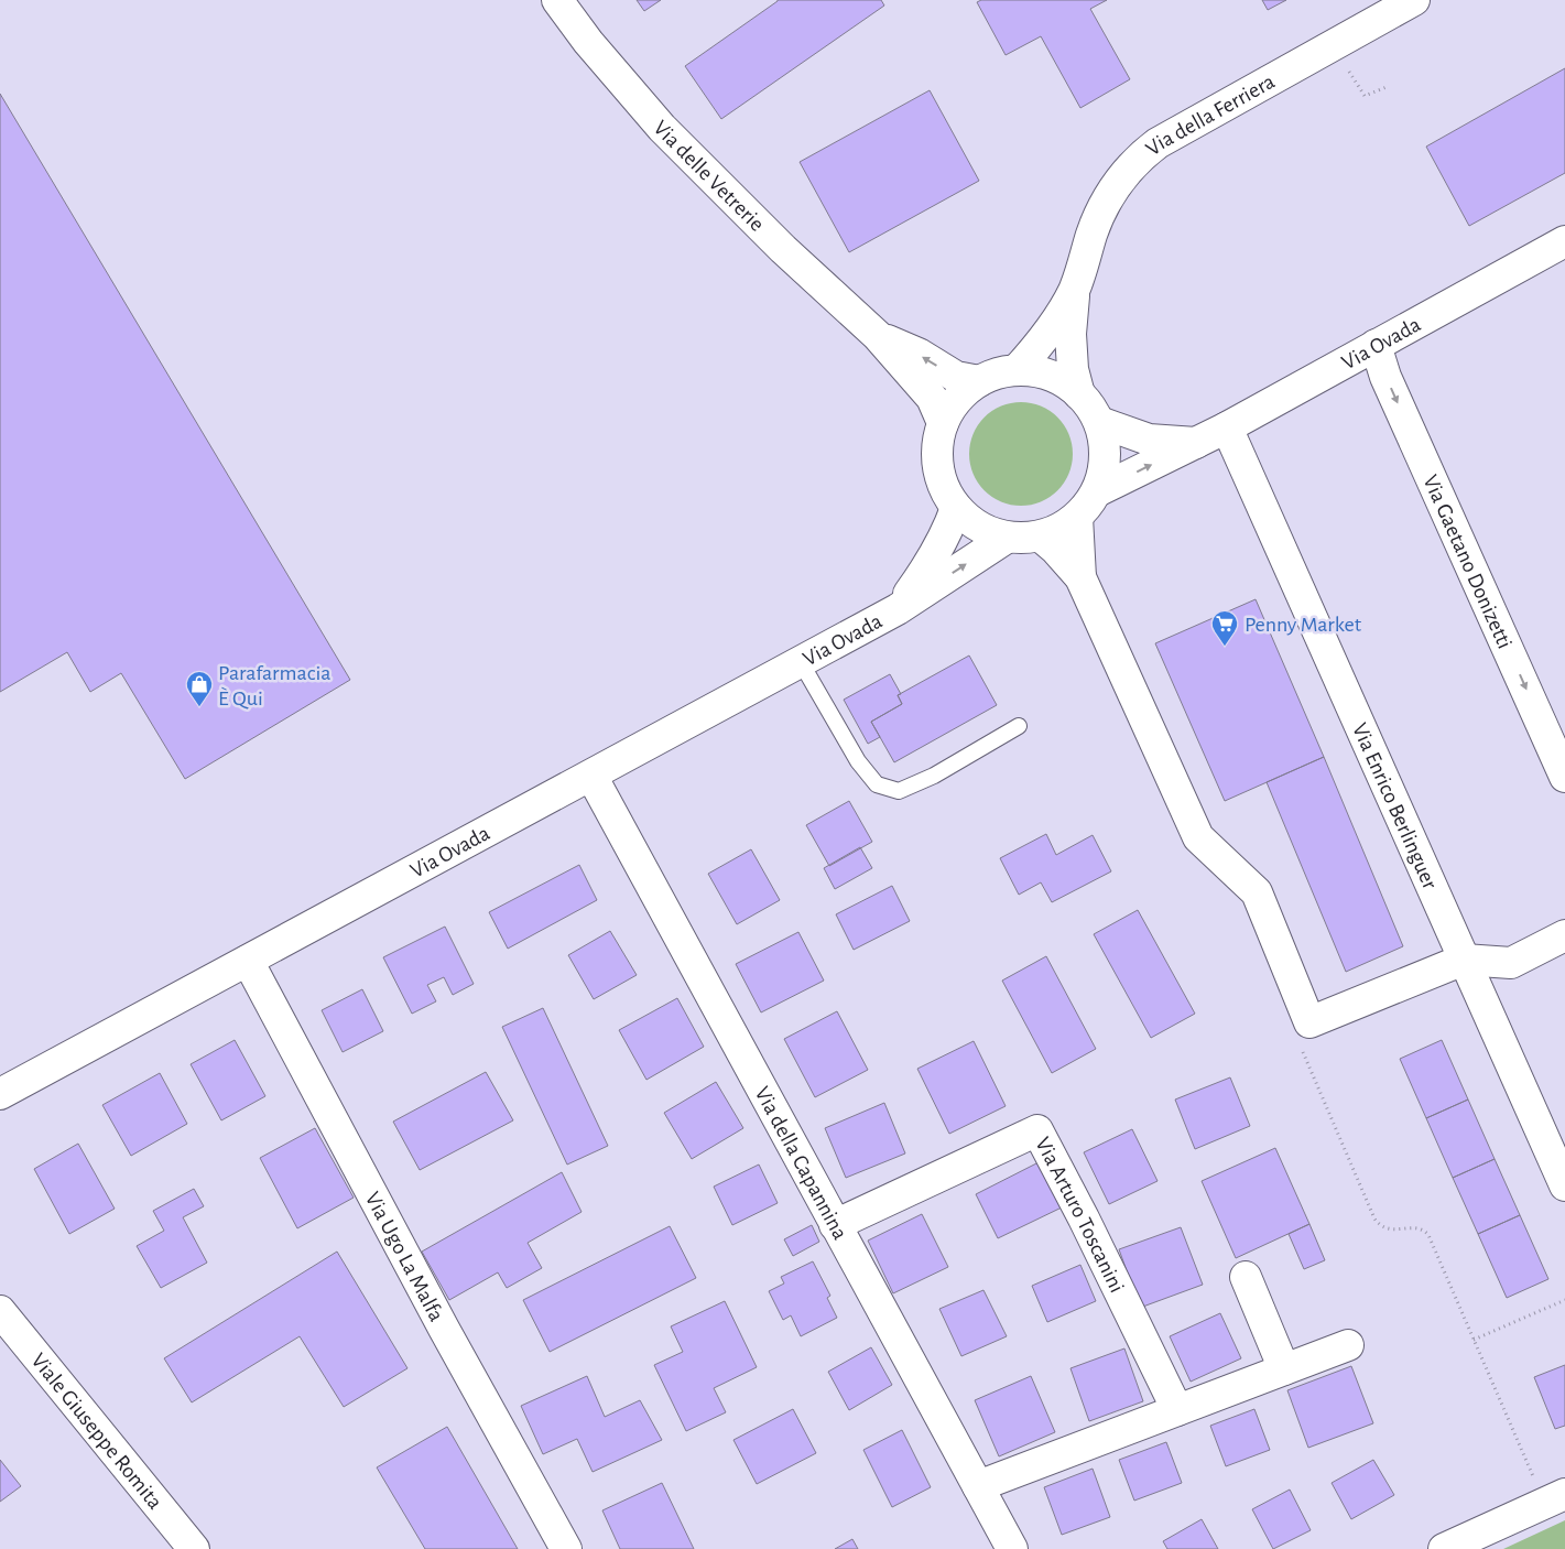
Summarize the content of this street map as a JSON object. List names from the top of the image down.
{
  "streets": {
    "street": [
      "Via della Ferriera",
      "Via delle Vetrerie",
      "Via Ovada",
      "Via Gaetano Donizetti",
      "Via Enrico Berlinguer",
      "Via della Capannina",
      "Via Arturo Toscanini",
      "Via Ugo La Malfa",
      "Viale Giuseppe Romita"
    ]
  },
  "crossings": [
    ["Via della Ferriera", "Via delle Vetrerie"],
    ["Via della Ferriera", "Via Ovada"],
    ["Via delle Vetrerie", "Via Ovada"],
    ["Via Ovada", "Via Gaetano Donizetti"],
    ["Via Ovada", "Via Enrico Berlinguer"],
    ["Via Ovada", "Via della Capannina"],
    ["Via Ovada", "Via Ugo La Malfa"],
    ["Via della Capannina", "Via Arturo Toscanini"]
  ],
  "one_way": ["Via Gaetano Donizetti"],
  "places": {
    "supermarket": ["Penny Market"],
    "shop": ["Parafarmacia È Qui"]
  }
}
